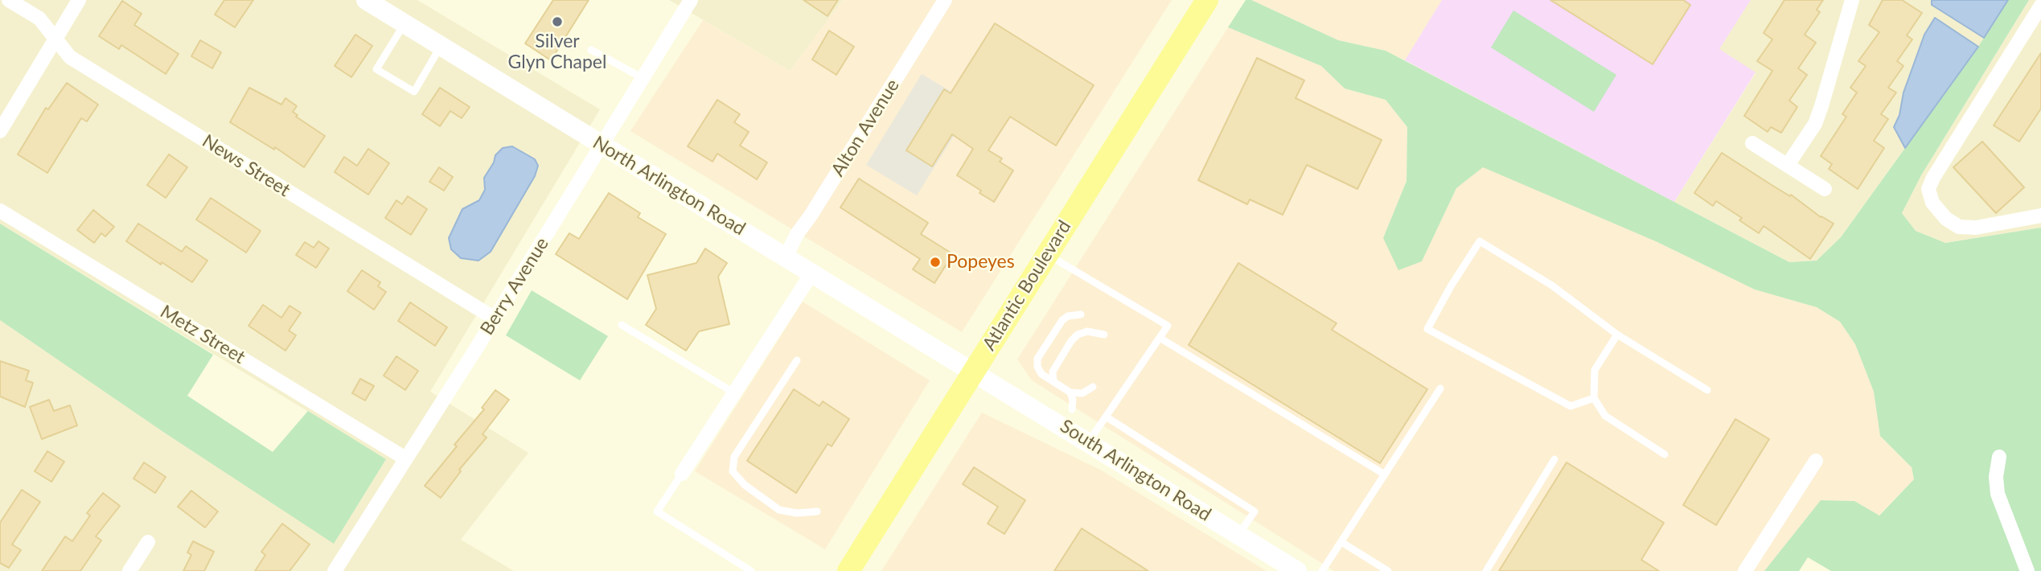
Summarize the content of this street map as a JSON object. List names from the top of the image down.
{
  "streets": {
    "main road": ["North Arlington Road", "Atlantic Boulevard", "South Arlington Road"],
    "street": [
      "Alton Avenue",
      "News Street",
      "Berry Avenue",
      "Metz Street"
    ]
  },
  "crossings": [
    ["Alton Avenue", "North Arlington Road"],
    ["News Street", "Berry Avenue"],
    ["North Arlington Road", "Atlantic Boulevard"],
    ["North Arlington Road", "Berry Avenue"],
    ["North Arlington Road", "South Arlington Road"],
    ["Atlantic Boulevard", "South Arlington Road"],
    ["Berry Avenue", "Metz Street"]
  ],
  "places": ["Silver Glyn Chapel", "Popeyes"]
}
